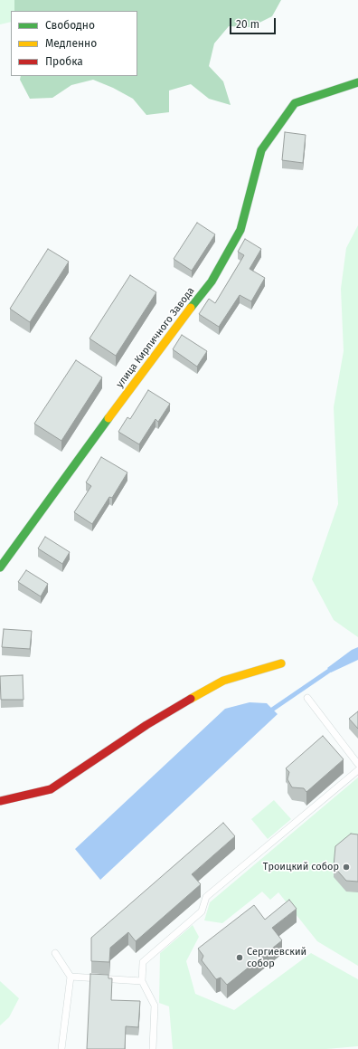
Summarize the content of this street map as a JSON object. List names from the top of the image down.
{
  "streets": {
    "street": ["улица Кирпичного Завода"]
  },
  "places": ["Троицкий собор", "Сергиевский собор"],
  "legend": ["Свободно", "Медленно", "Пробка"],
  "scale_bar": "20 m"
}
